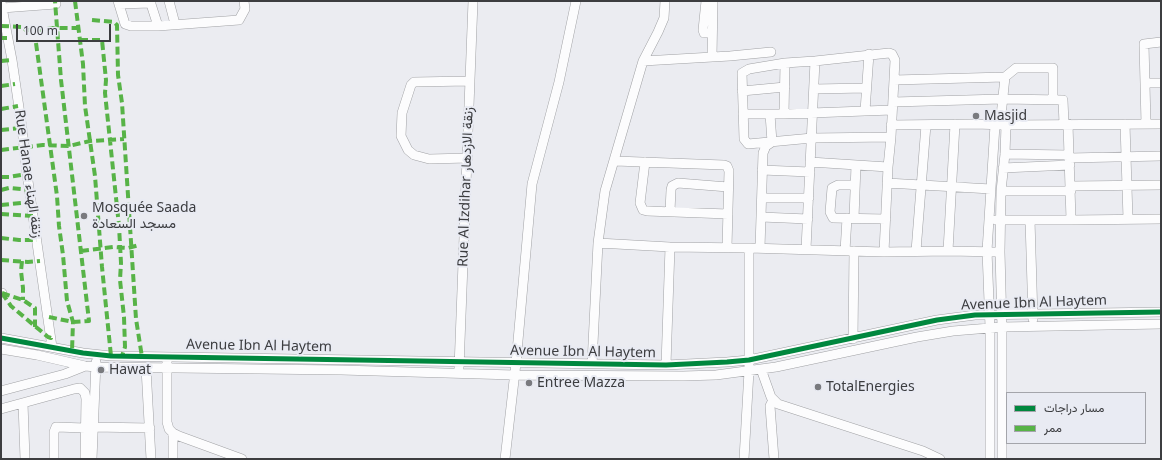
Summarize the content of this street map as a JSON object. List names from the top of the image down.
{
  "streets": {
    "street": ["Rue Hanae زنقة الهناء", "Rue Al Izdihar زنقة الازدهار", "Avenue Ibn Al Haytem"]
  },
  "crossings": [
    ["Rue Hanae زنقة الهناء", "Avenue Ibn Al Haytem"],
    ["Rue Al Izdihar زنقة الازدهار", "Avenue Ibn Al Haytem"]
  ],
  "places": [
    "Masjid",
    "Mosquée Saada مسجد السعادة",
    "Hawat",
    "Entree Mazza",
    "TotalEnergies"
  ],
  "legend": ["مسار دراجات", "ممر"],
  "scale_bar": "100 m"
}
